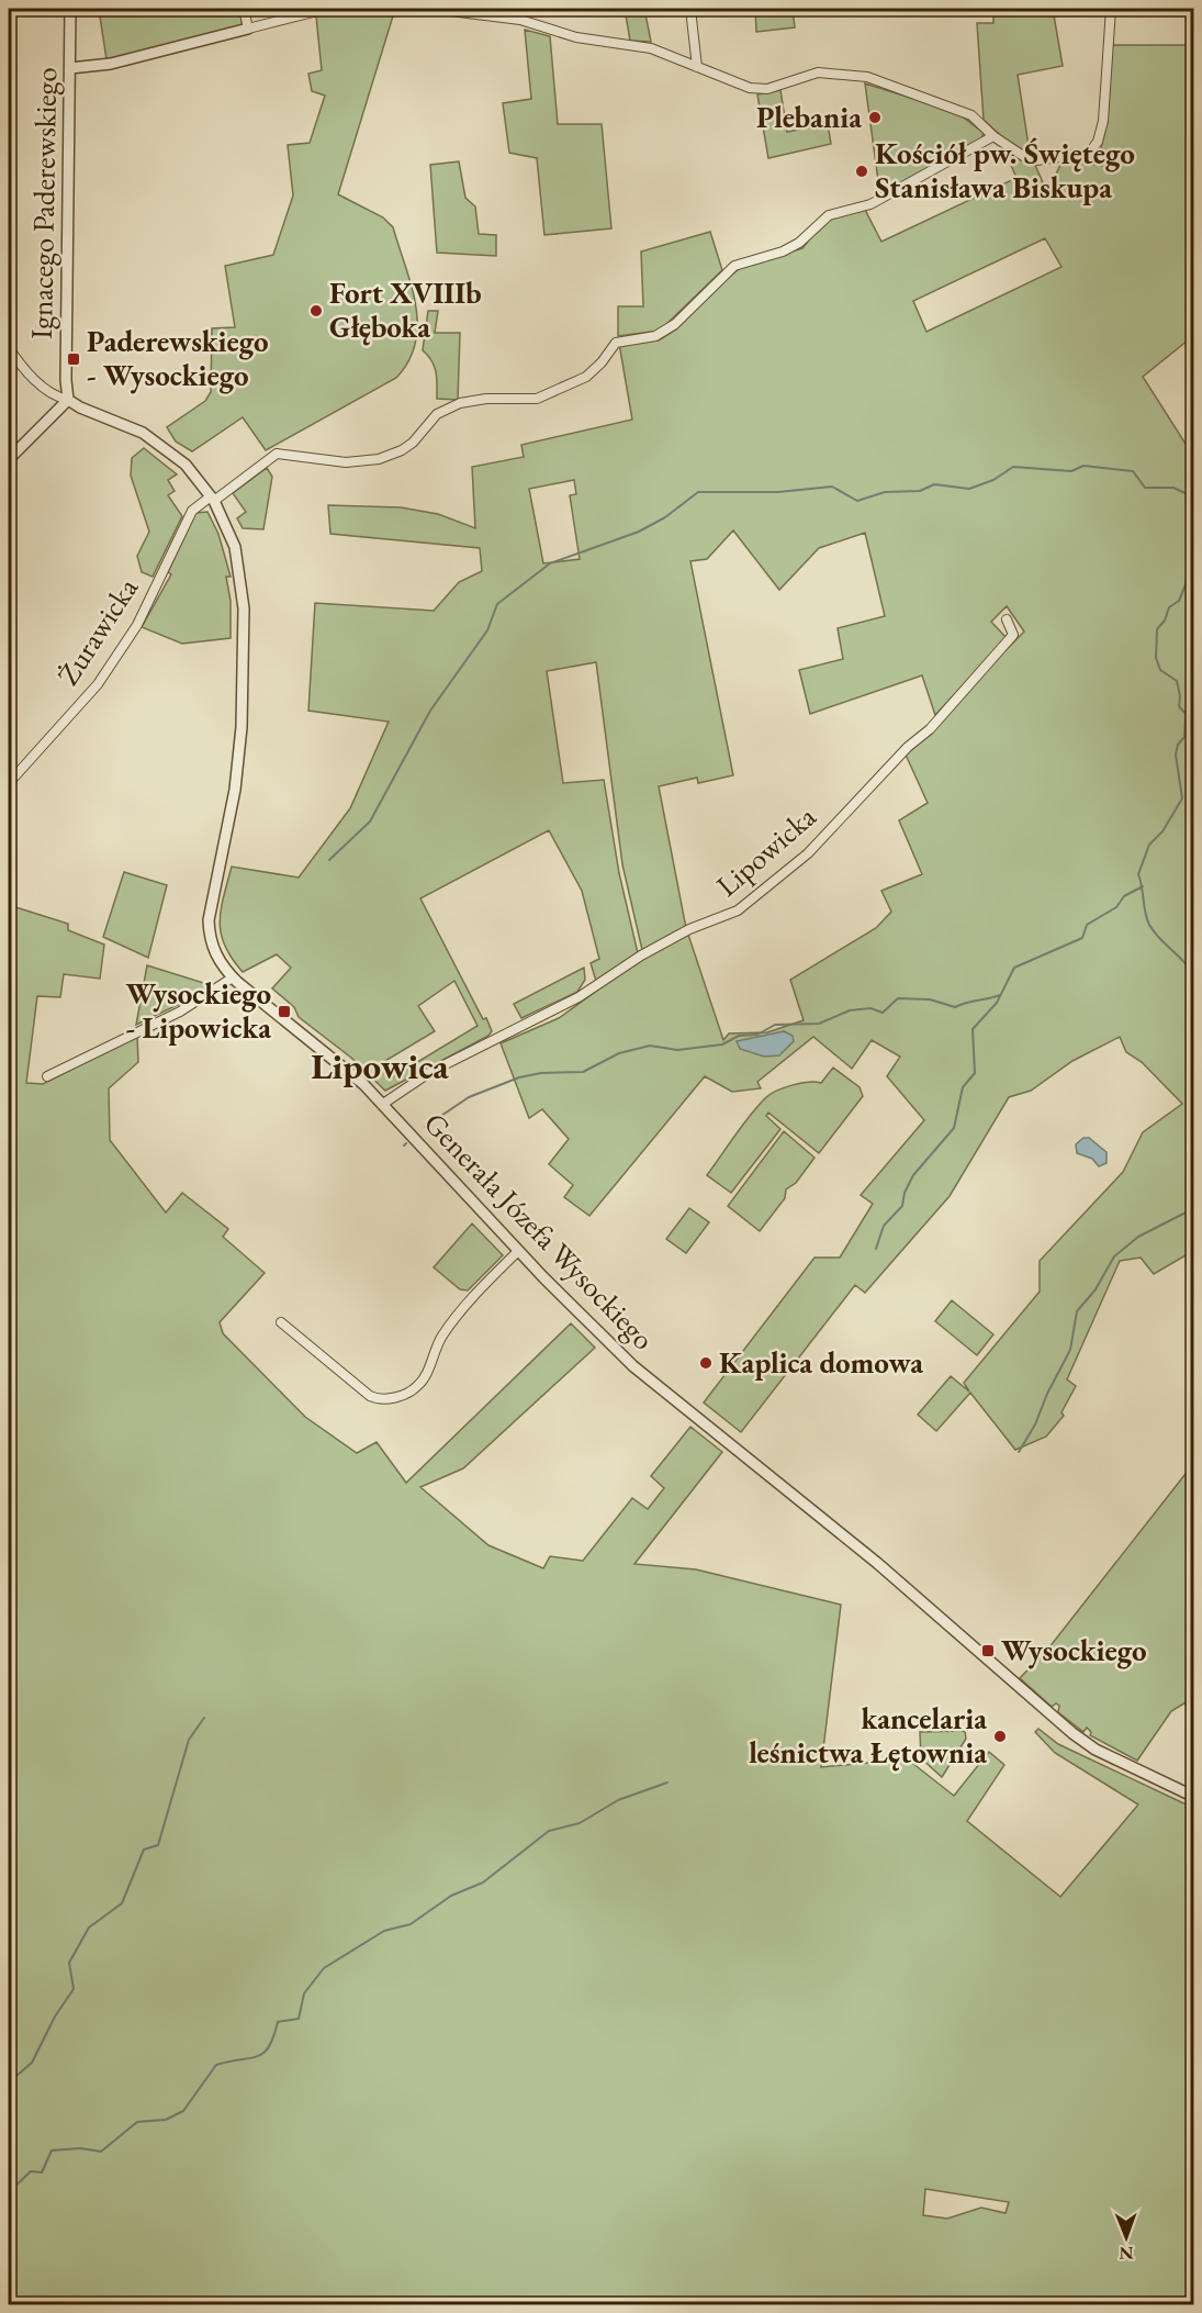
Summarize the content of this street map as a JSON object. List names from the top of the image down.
{
  "streets": {
    "street": [
      "Ignacego Paderewskiego",
      "Żurawicka",
      "Lipowicka",
      "Generała Józefa Wysockiego"
    ]
  },
  "crossings": [
    ["Ignacego Paderewskiego", "Generała Józefa Wysockiego"],
    ["Żurawicka", "Generała Józefa Wysockiego"],
    ["Lipowicka", "Generała Józefa Wysockiego"]
  ],
  "districts": ["Lipowica"],
  "places": {
    "other": [
      "Plebania",
      "Kościół pw. Świętego Stanisława Biskupa",
      "Fort XVIIIb Głęboka",
      "Kaplica domowa",
      "kancelaria leśnictwa Łętownia"
    ],
    "transit": ["Paderewskiego - Wysockiego", "Wysockiego - Lipowicka", "Wysockiego"]
  },
  "north": "bottom"
}
